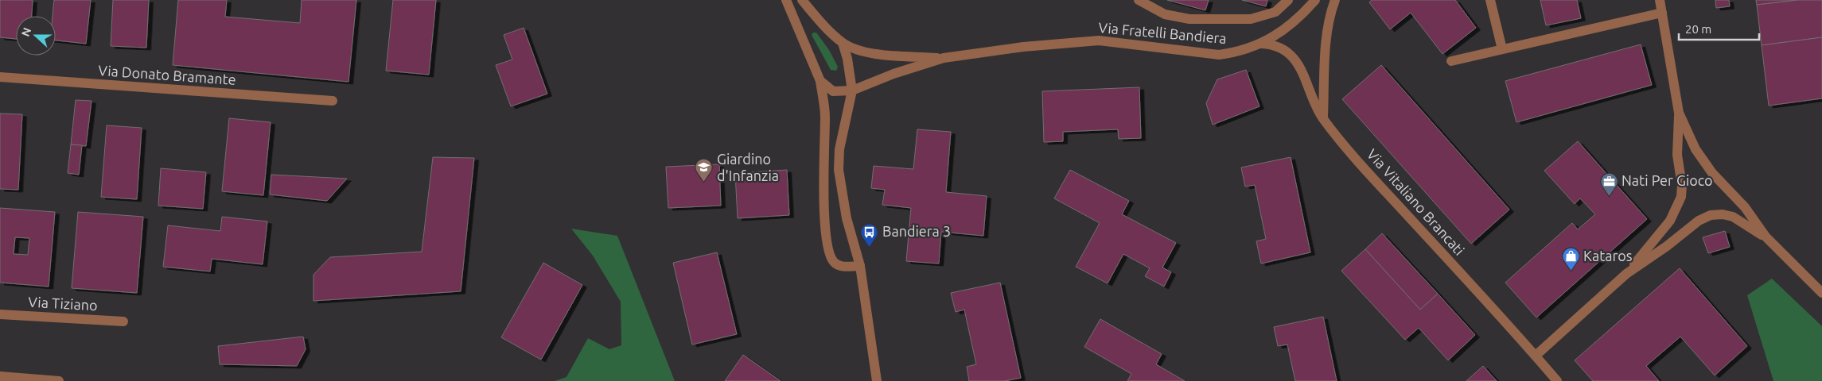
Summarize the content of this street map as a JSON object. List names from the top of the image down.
{
  "streets": {
    "street": [
      "Via Fratelli Bandiera",
      "Via Donato Bramante",
      "Via Vitaliano Brancati",
      "Via Tiziano"
    ]
  },
  "crossings": [
    ["Via Fratelli Bandiera", "Via Vitaliano Brancati"]
  ],
  "places": {
    "school or university": ["Giardino d'Infanzia"],
    "office": ["Nati Per Gioco"],
    "bus stop": ["Bandiera 3"],
    "shop": ["Kataros"]
  },
  "scale_bar": "20 m",
  "north": "left"
}
